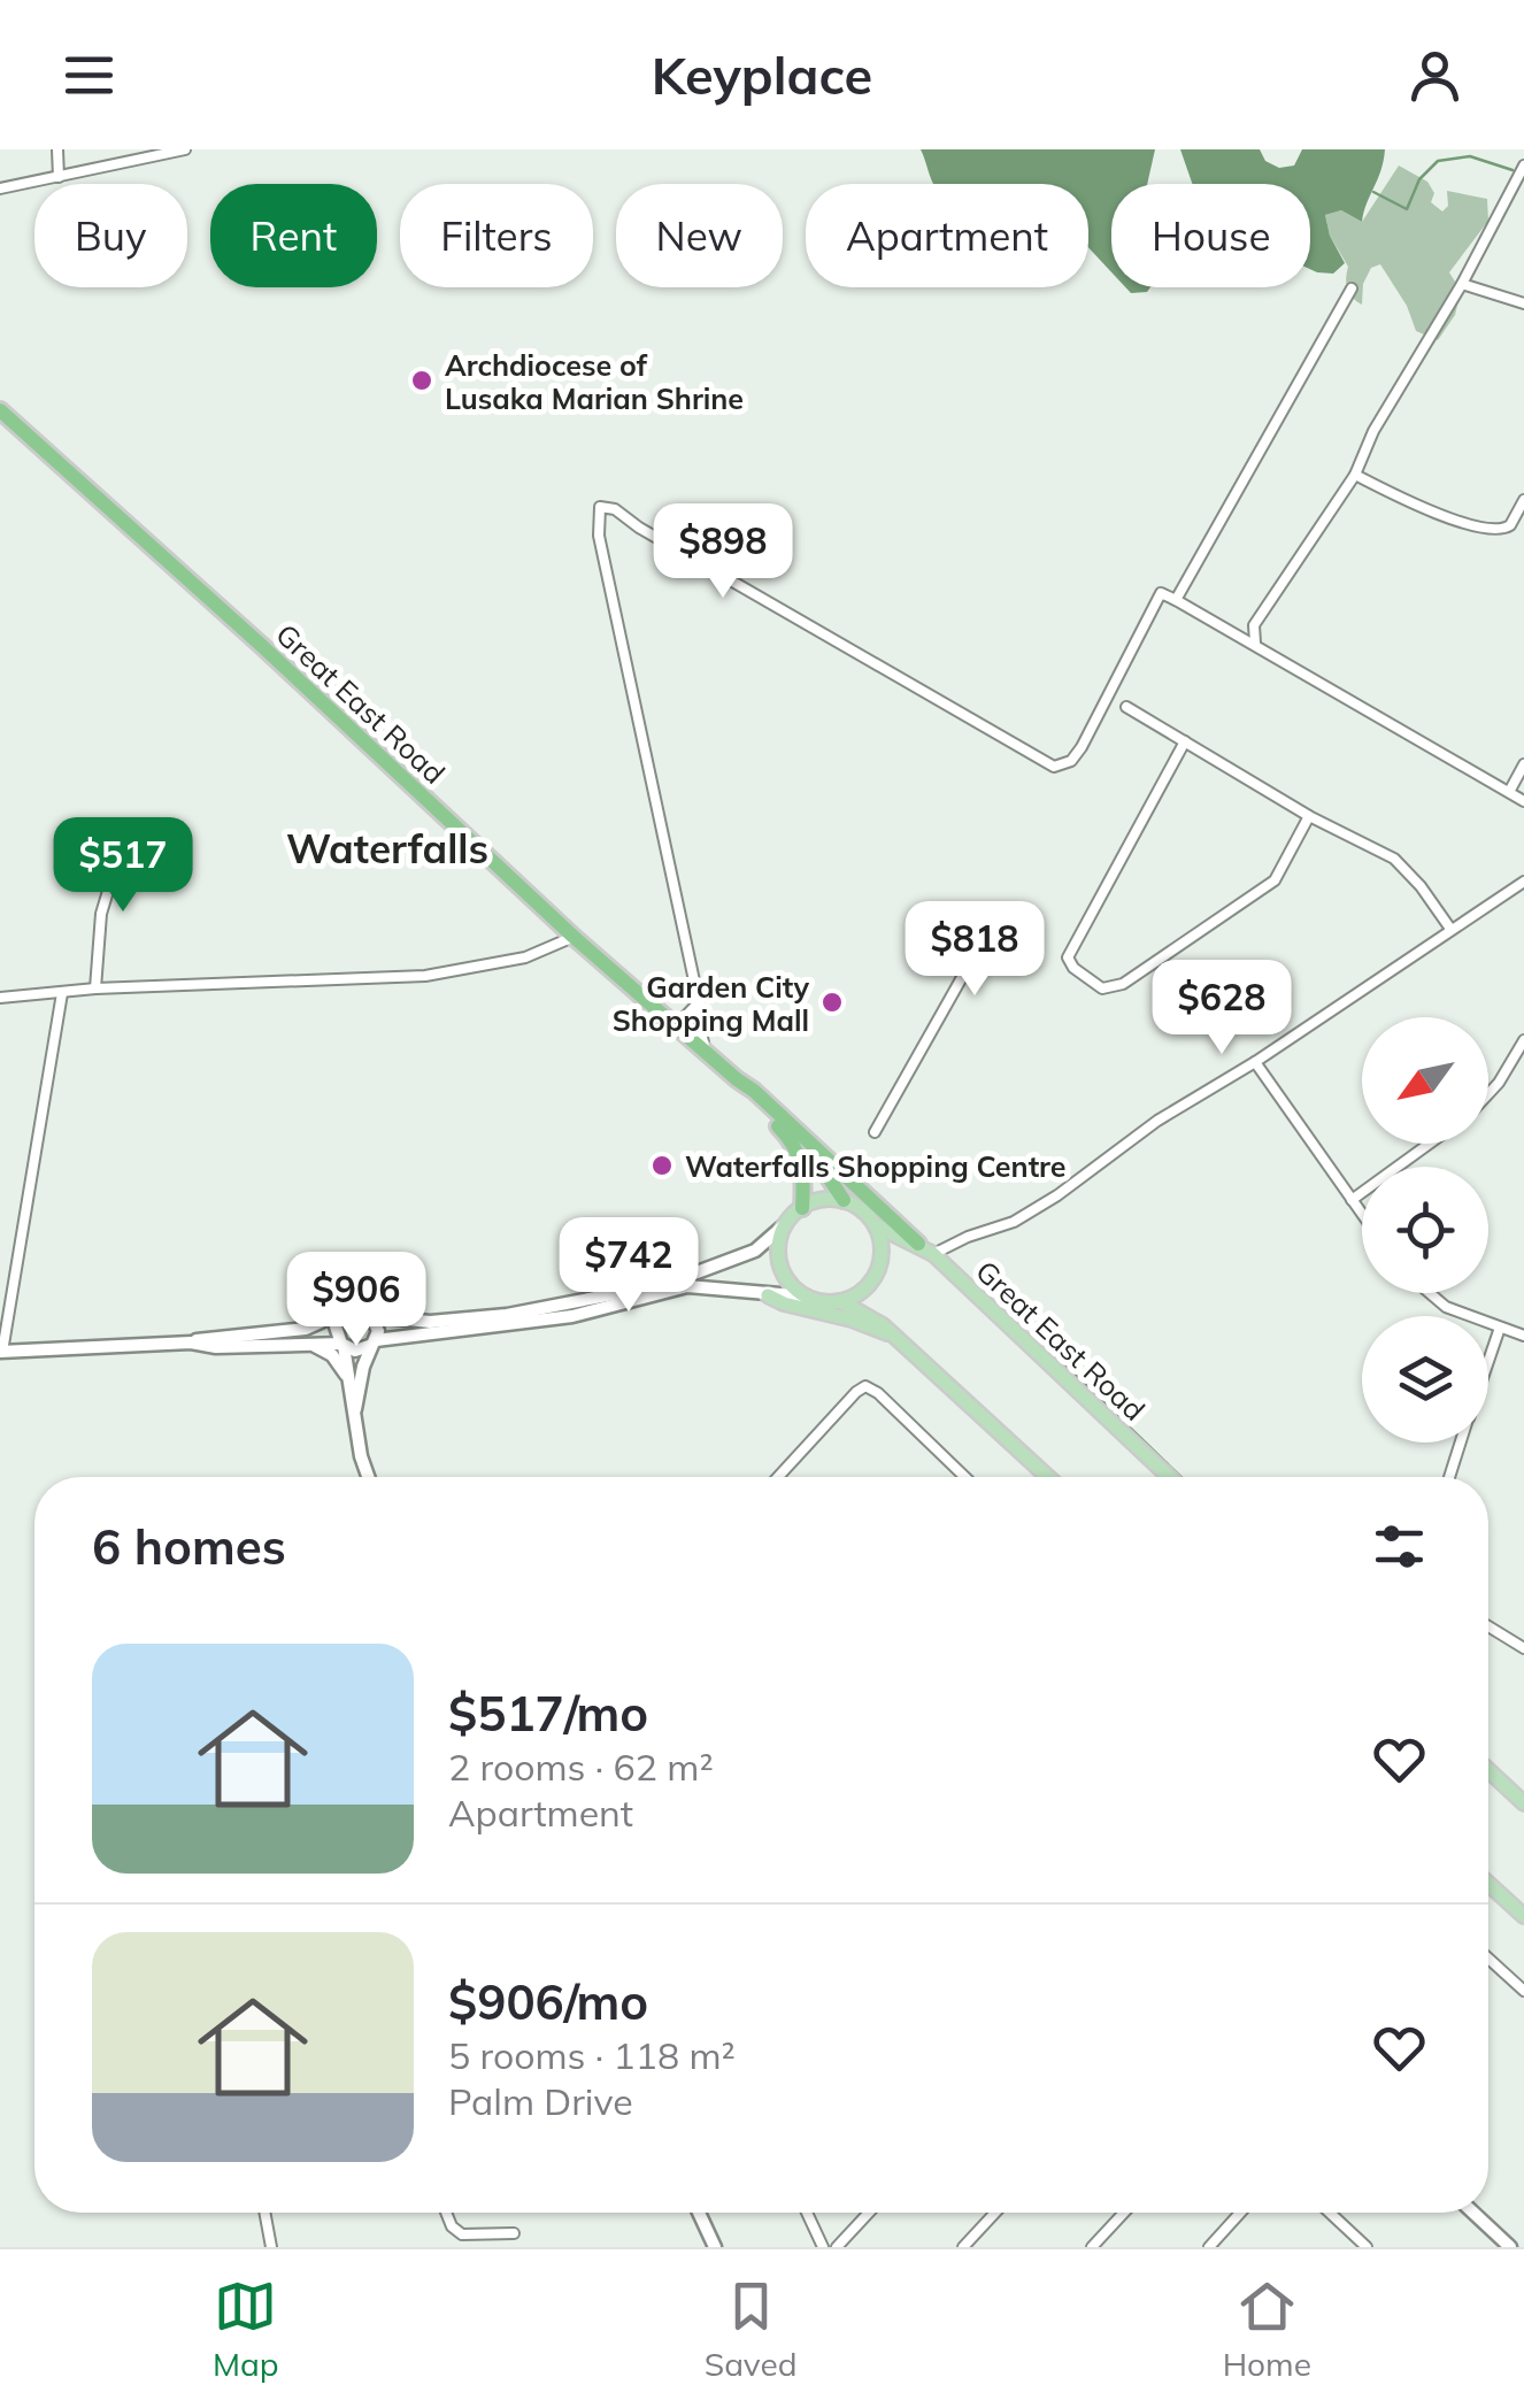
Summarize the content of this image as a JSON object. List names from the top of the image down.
{
  "streets": {
    "highway": ["Great East Road"]
  },
  "districts": ["Waterfalls"],
  "places": ["Archdiocese of Lusaka Marian Shrine", "Garden City Shopping Mall", "Waterfalls Shopping Centre"],
  "north": "bottom left",
  "page": {
    "header": "Keyplace",
    "chip": [
      "Buy",
      "Rent",
      "Filters",
      "New",
      "Apartment",
      "House"
    ],
    "price": [
      "$898",
      "$517",
      "$818",
      "$628",
      "$742",
      "$906"
    ],
    "heading": "6 homes",
    "list": [
      {
        "name": "$517/mo",
        "note": "2 rooms · 62 m² · Apartment"
      },
      {
        "name": "$906/mo",
        "note": "5 rooms · 118 m² · Palm Drive"
      }
    ],
    "tabs": ["Map", "Saved", "Home"]
  }
}
